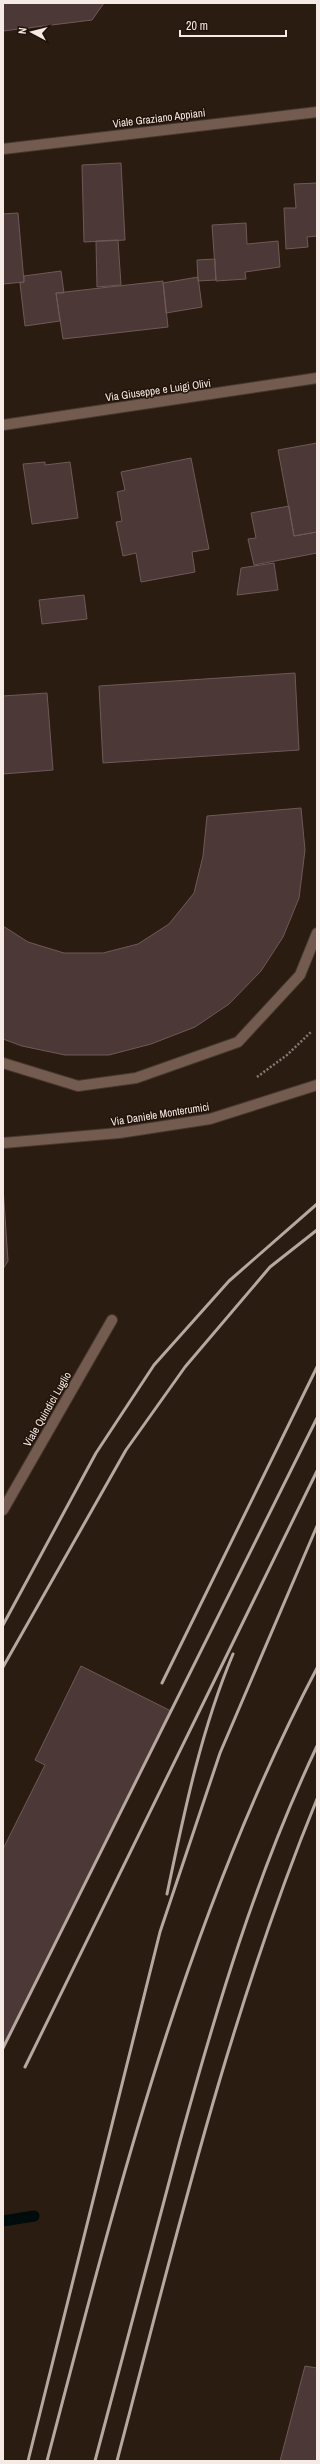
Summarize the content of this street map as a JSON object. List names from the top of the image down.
{
  "streets": {
    "street": [
      "Viale Graziano Appiani",
      "Via Giuseppe e Luigi Olivi",
      "Via Daniele Monterumici",
      "Viale Quindici Luglio"
    ]
  },
  "scale_bar": "20 m",
  "north": "left"
}
